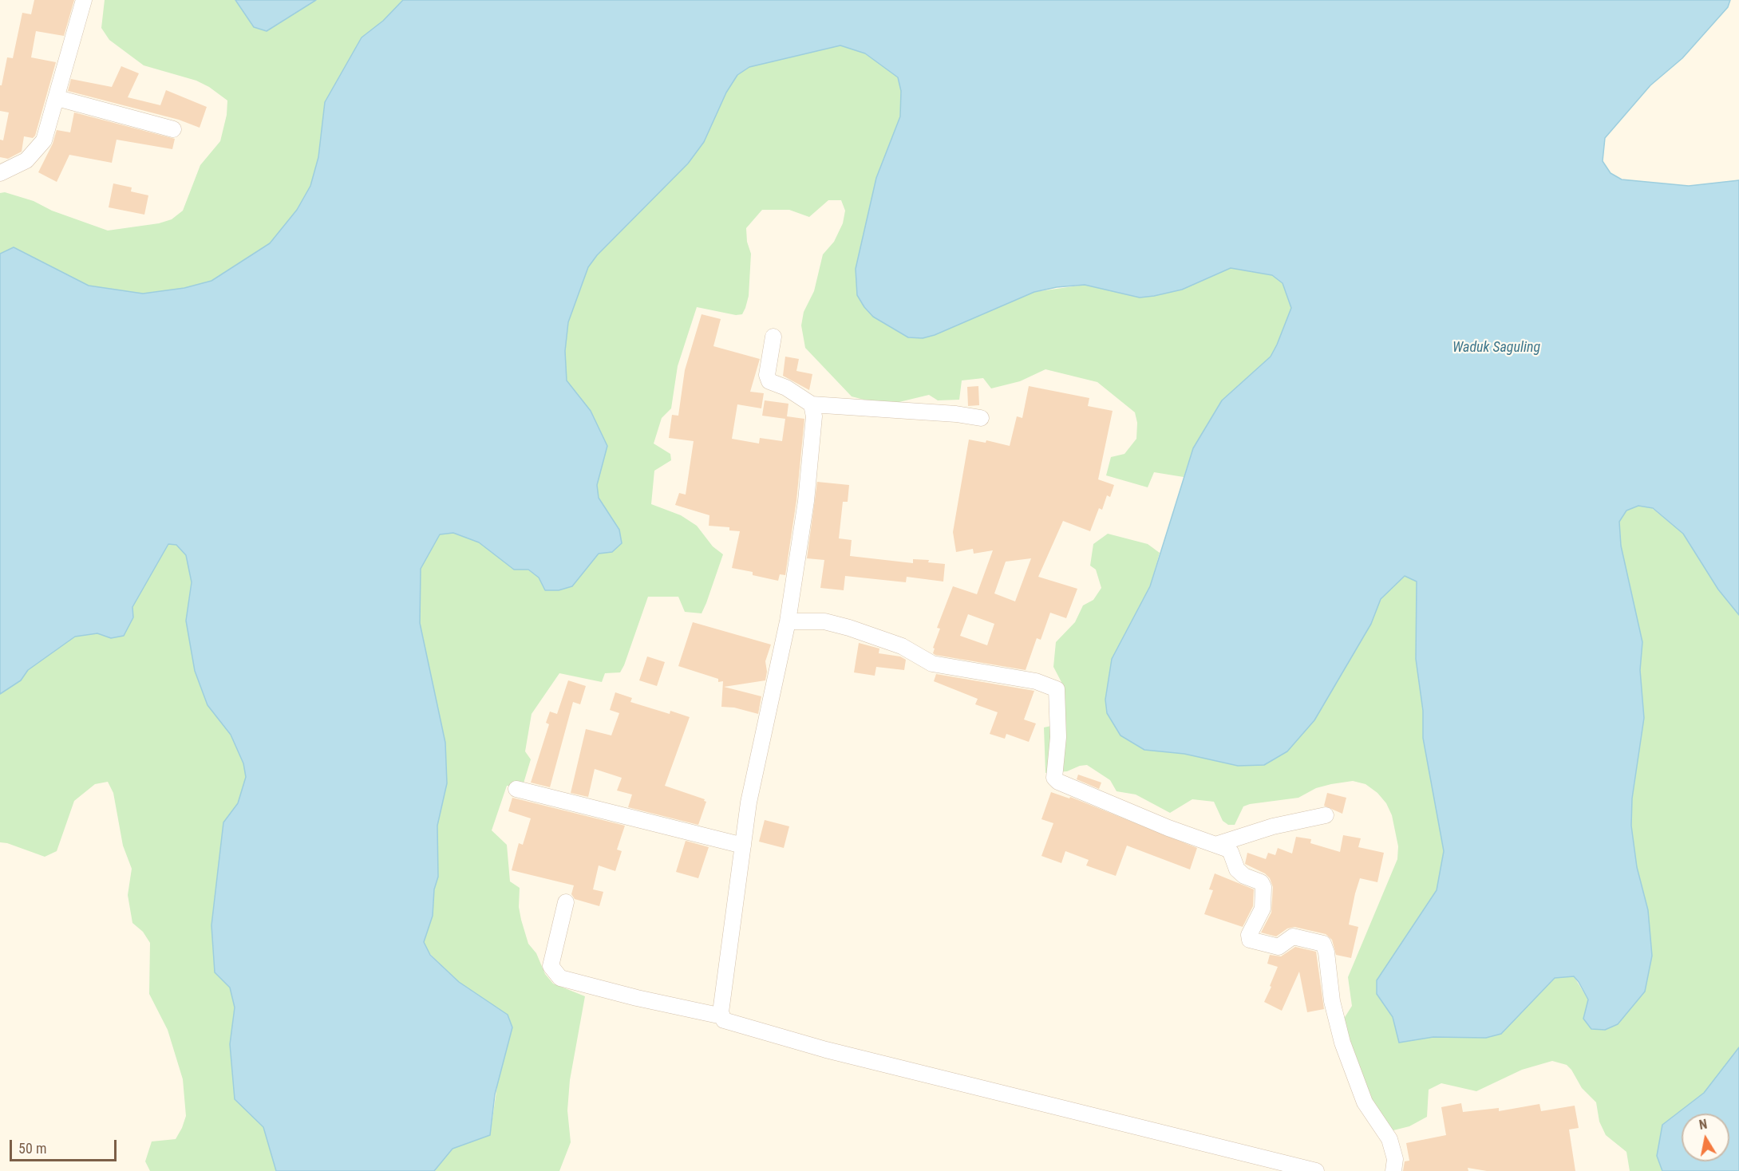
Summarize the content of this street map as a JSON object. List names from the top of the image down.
{
  "water": ["Waduk Saguling"],
  "scale_bar": "50 m",
  "north": "top"
}
